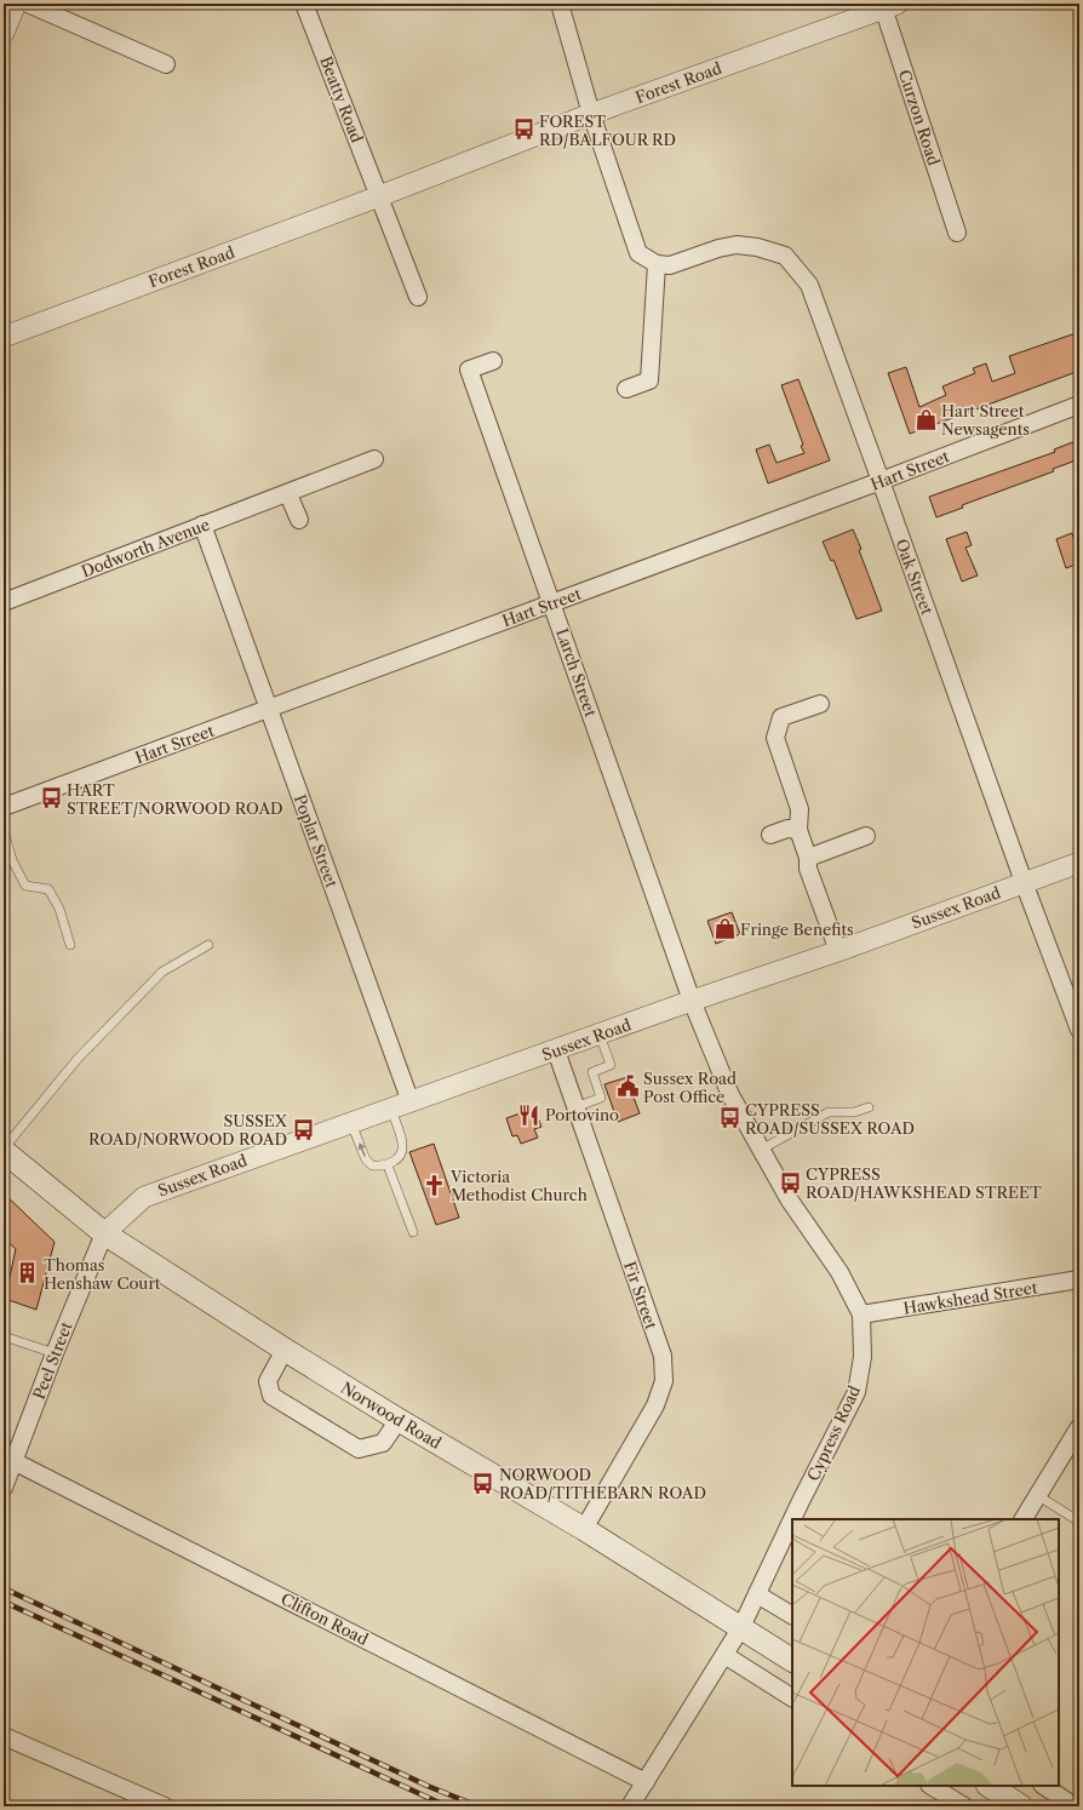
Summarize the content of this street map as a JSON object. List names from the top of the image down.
{
  "streets": {
    "main road": ["Norwood Road"],
    "street": [
      "Forest Road",
      "Beatty Road",
      "Curzon Road",
      "Hart Street",
      "Dodworth Avenue",
      "Oak Street",
      "Larch Street",
      "Poplar Street",
      "Sussex Road",
      "Fir Street",
      "Hawkshead Street",
      "Peel Street",
      "Cypress Road",
      "Clifton Road"
    ]
  },
  "crossings": [
    ["Forest Road", "Beatty Road"],
    ["Forest Road", "Curzon Road"],
    ["Hart Street", "Oak Street"],
    ["Hart Street", "Larch Street"],
    ["Hart Street", "Poplar Street"],
    ["Dodworth Avenue", "Poplar Street"],
    ["Oak Street", "Sussex Road"],
    ["Larch Street", "Sussex Road"],
    ["Larch Street", "Cypress Road"],
    ["Poplar Street", "Sussex Road"],
    ["Sussex Road", "Fir Street"],
    ["Sussex Road", "Peel Street"],
    ["Sussex Road", "Norwood Road"],
    ["Sussex Road", "Cypress Road"],
    ["Fir Street", "Norwood Road"],
    ["Hawkshead Street", "Cypress Road"],
    ["Peel Street", "Norwood Road"],
    ["Peel Street", "Clifton Road"],
    ["Norwood Road", "Cypress Road"],
    ["Cypress Road", "Clifton Road"]
  ],
  "places": {
    "bus stop": [
      "FOREST RD/BALFOUR RD",
      "HART STREET/NORWOOD ROAD",
      "CYPRESS ROAD/SUSSEX ROAD",
      "SUSSEX ROAD/NORWOOD ROAD",
      "CYPRESS ROAD/HAWKSHEAD STREET",
      "NORWOOD ROAD/TITHEBARN ROAD"
    ],
    "shop": ["Hart Street Newsagents", "Fringe Benefits"],
    "public building": ["Sussex Road Post Office"],
    "restaurant": ["Portovino"],
    "church": ["Victoria Methodist Church"],
    "building": ["Thomas Henshaw Court"]
  }
}
